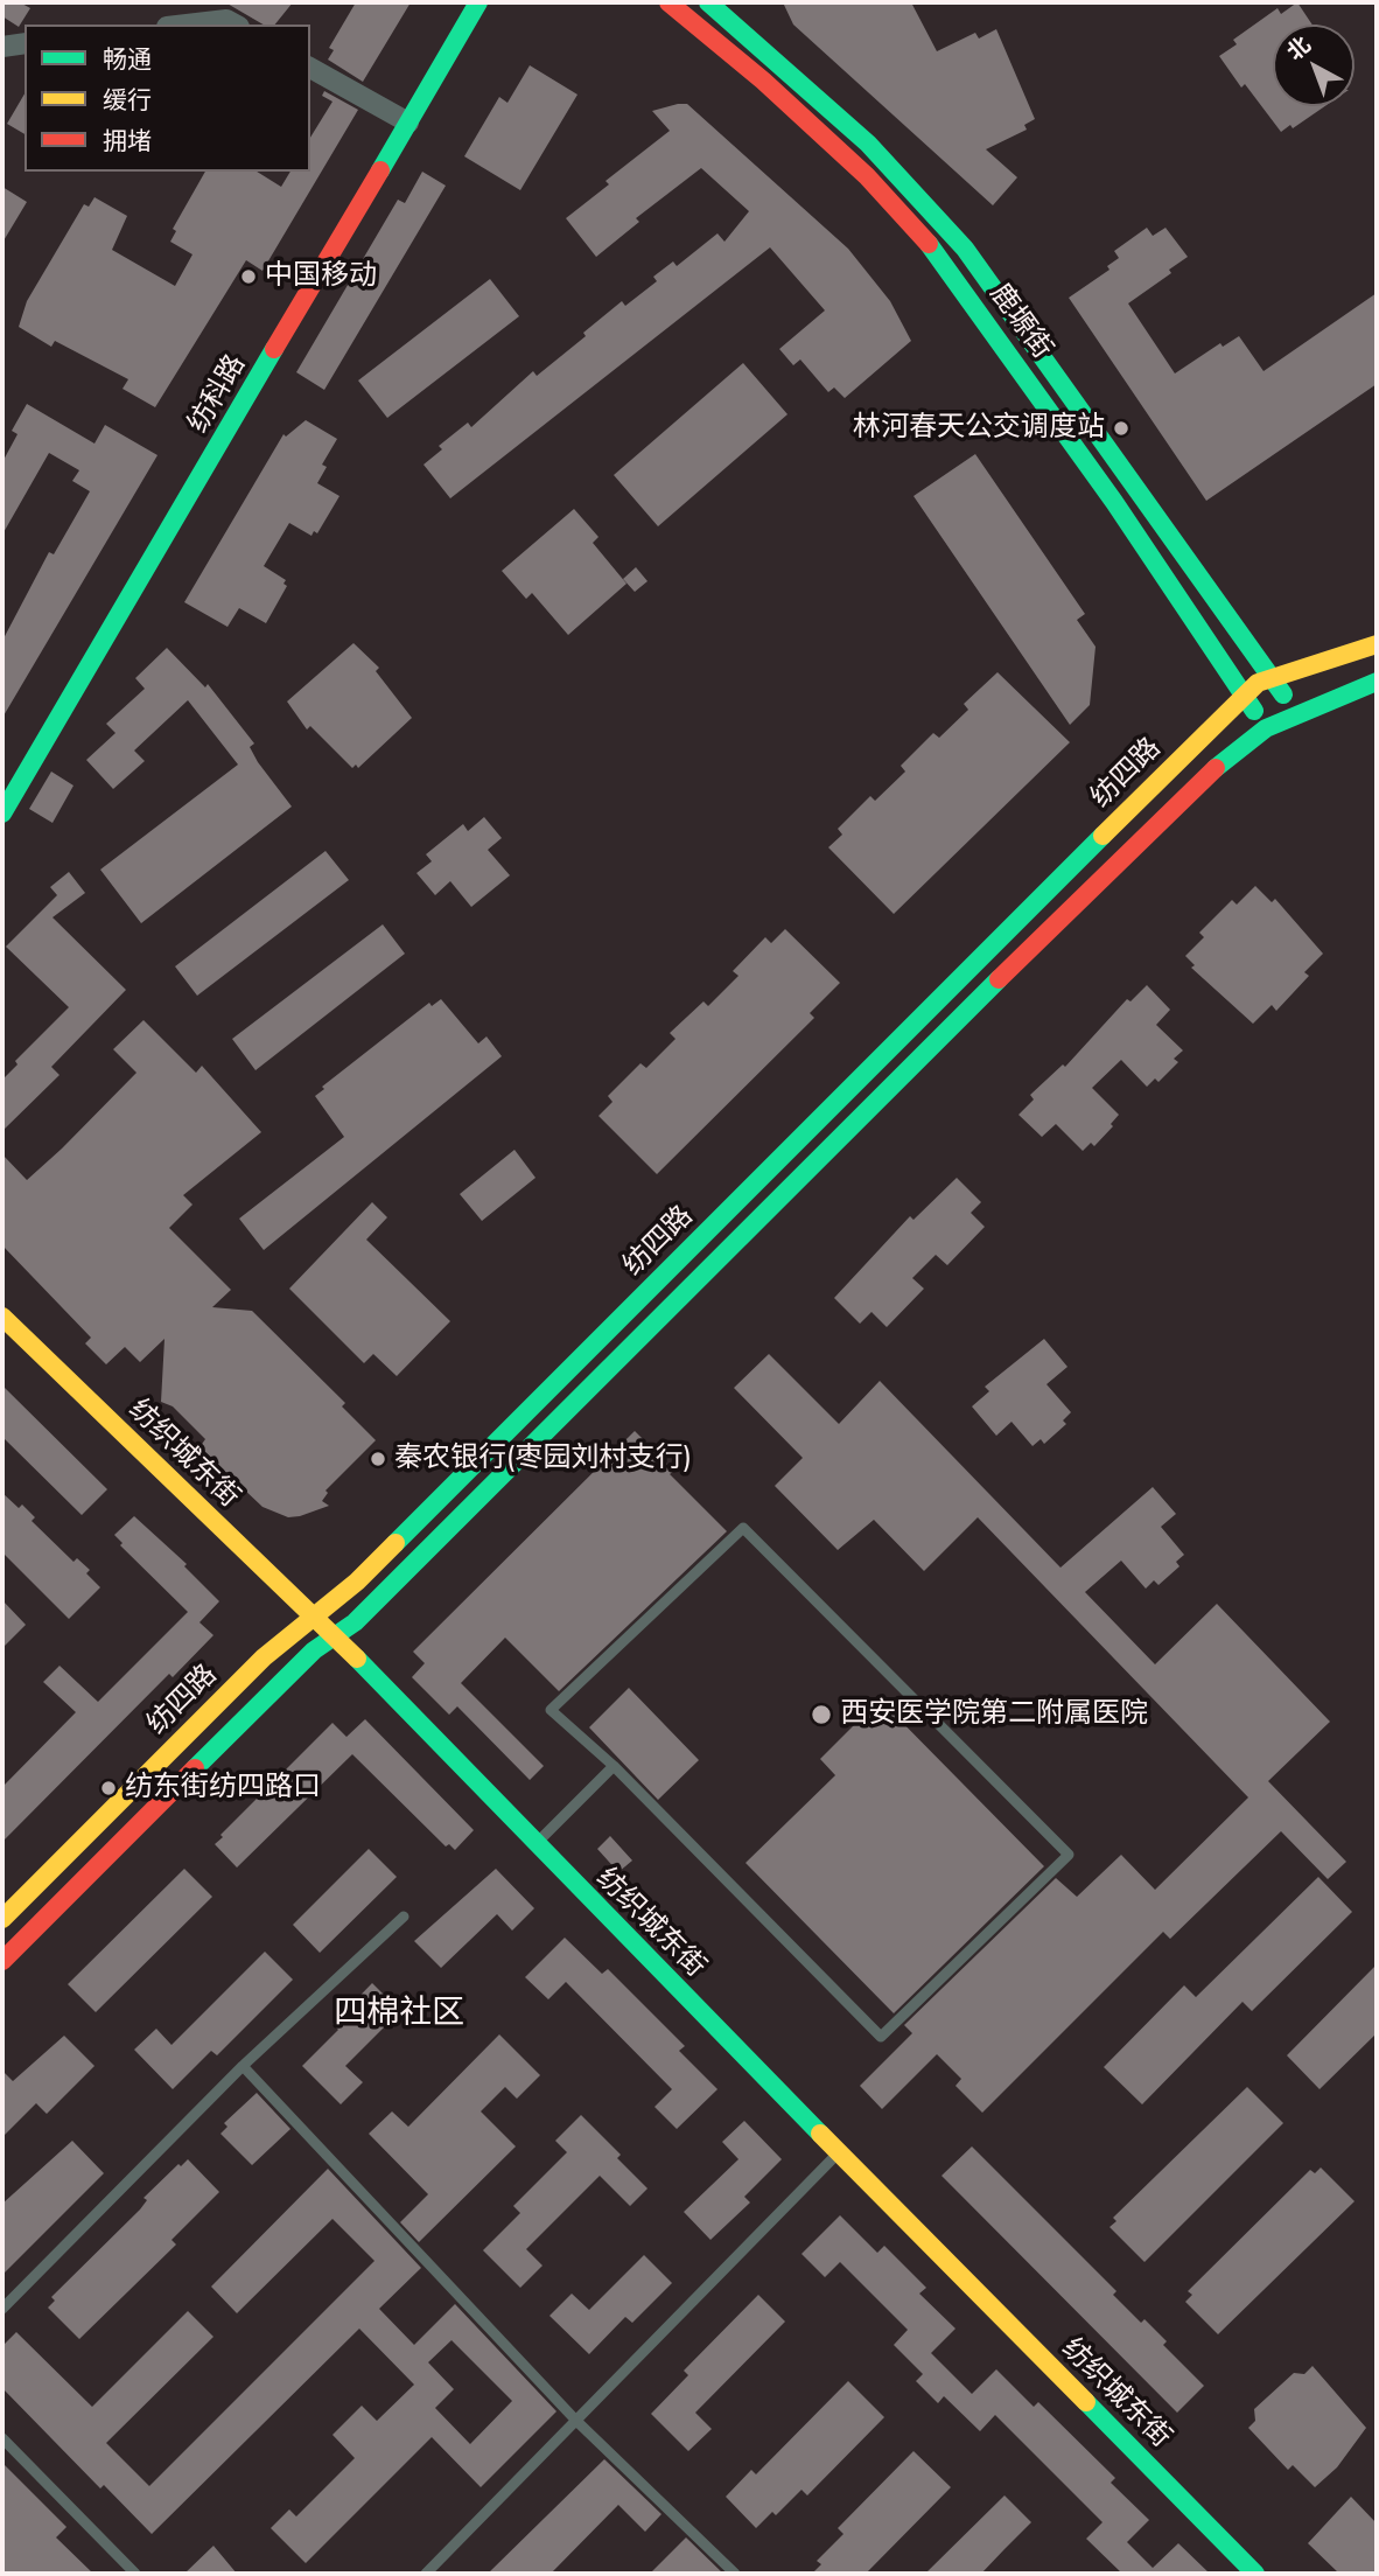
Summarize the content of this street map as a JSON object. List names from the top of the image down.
{
  "streets": {
    "street": [
      "鹿塬街",
      "纺科路",
      "纺四路",
      "纺织城东街"
    ]
  },
  "crossings": [
    ["鹿塬街", "纺四路"],
    ["纺四路", "纺织城东街"]
  ],
  "districts": ["四棉社区"],
  "places": [
    "中国移动",
    "林河春天公交调度站",
    "秦农银行(枣园刘村支行)",
    "西安医学院第二附属医院",
    "纺东街纺四路口"
  ],
  "legend": ["畅通", "缓行", "拥堵"],
  "north": "top left"
}
